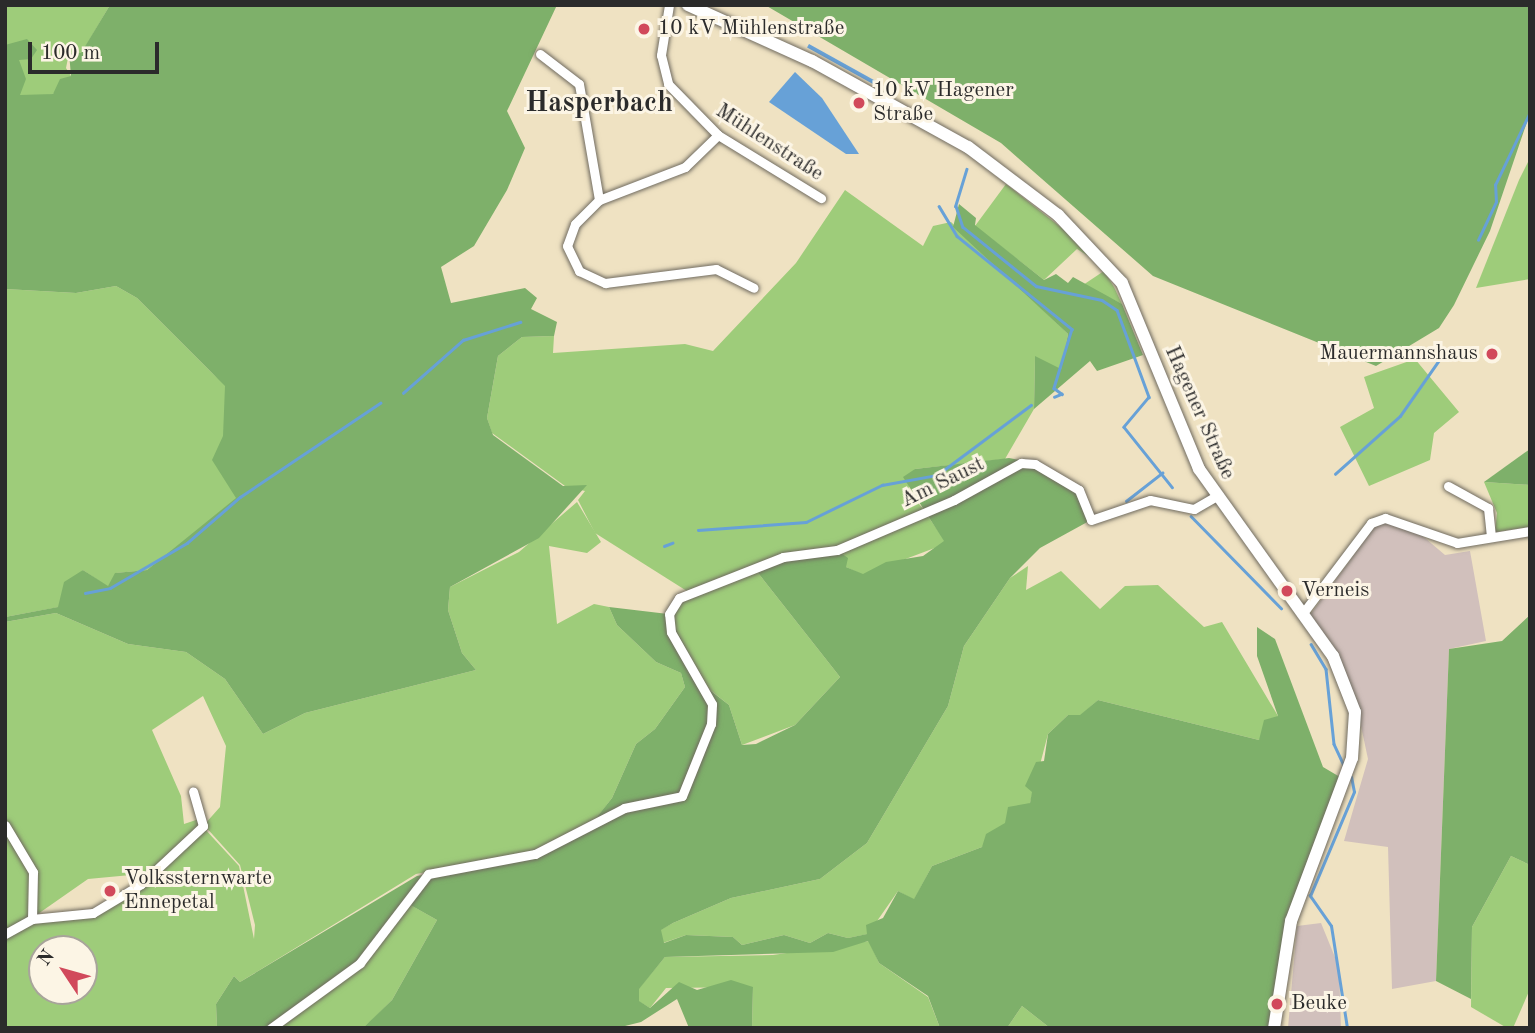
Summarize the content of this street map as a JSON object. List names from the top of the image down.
{
  "streets": {
    "main road": ["Hagener Straße"],
    "street": ["Mühlenstraße", "Am Saust"]
  },
  "crossings": [
    ["Hagener Straße", "Am Saust"]
  ],
  "districts": ["Hasperbach"],
  "places": [
    "10 kV Mühlenstraße",
    "10 kV Hagener Straße",
    "Mauermannshaus",
    "Verneis",
    "Volkssternwarte Ennepetal",
    "Beuke"
  ],
  "scale_bar": "100 m",
  "north": "top left"
}
